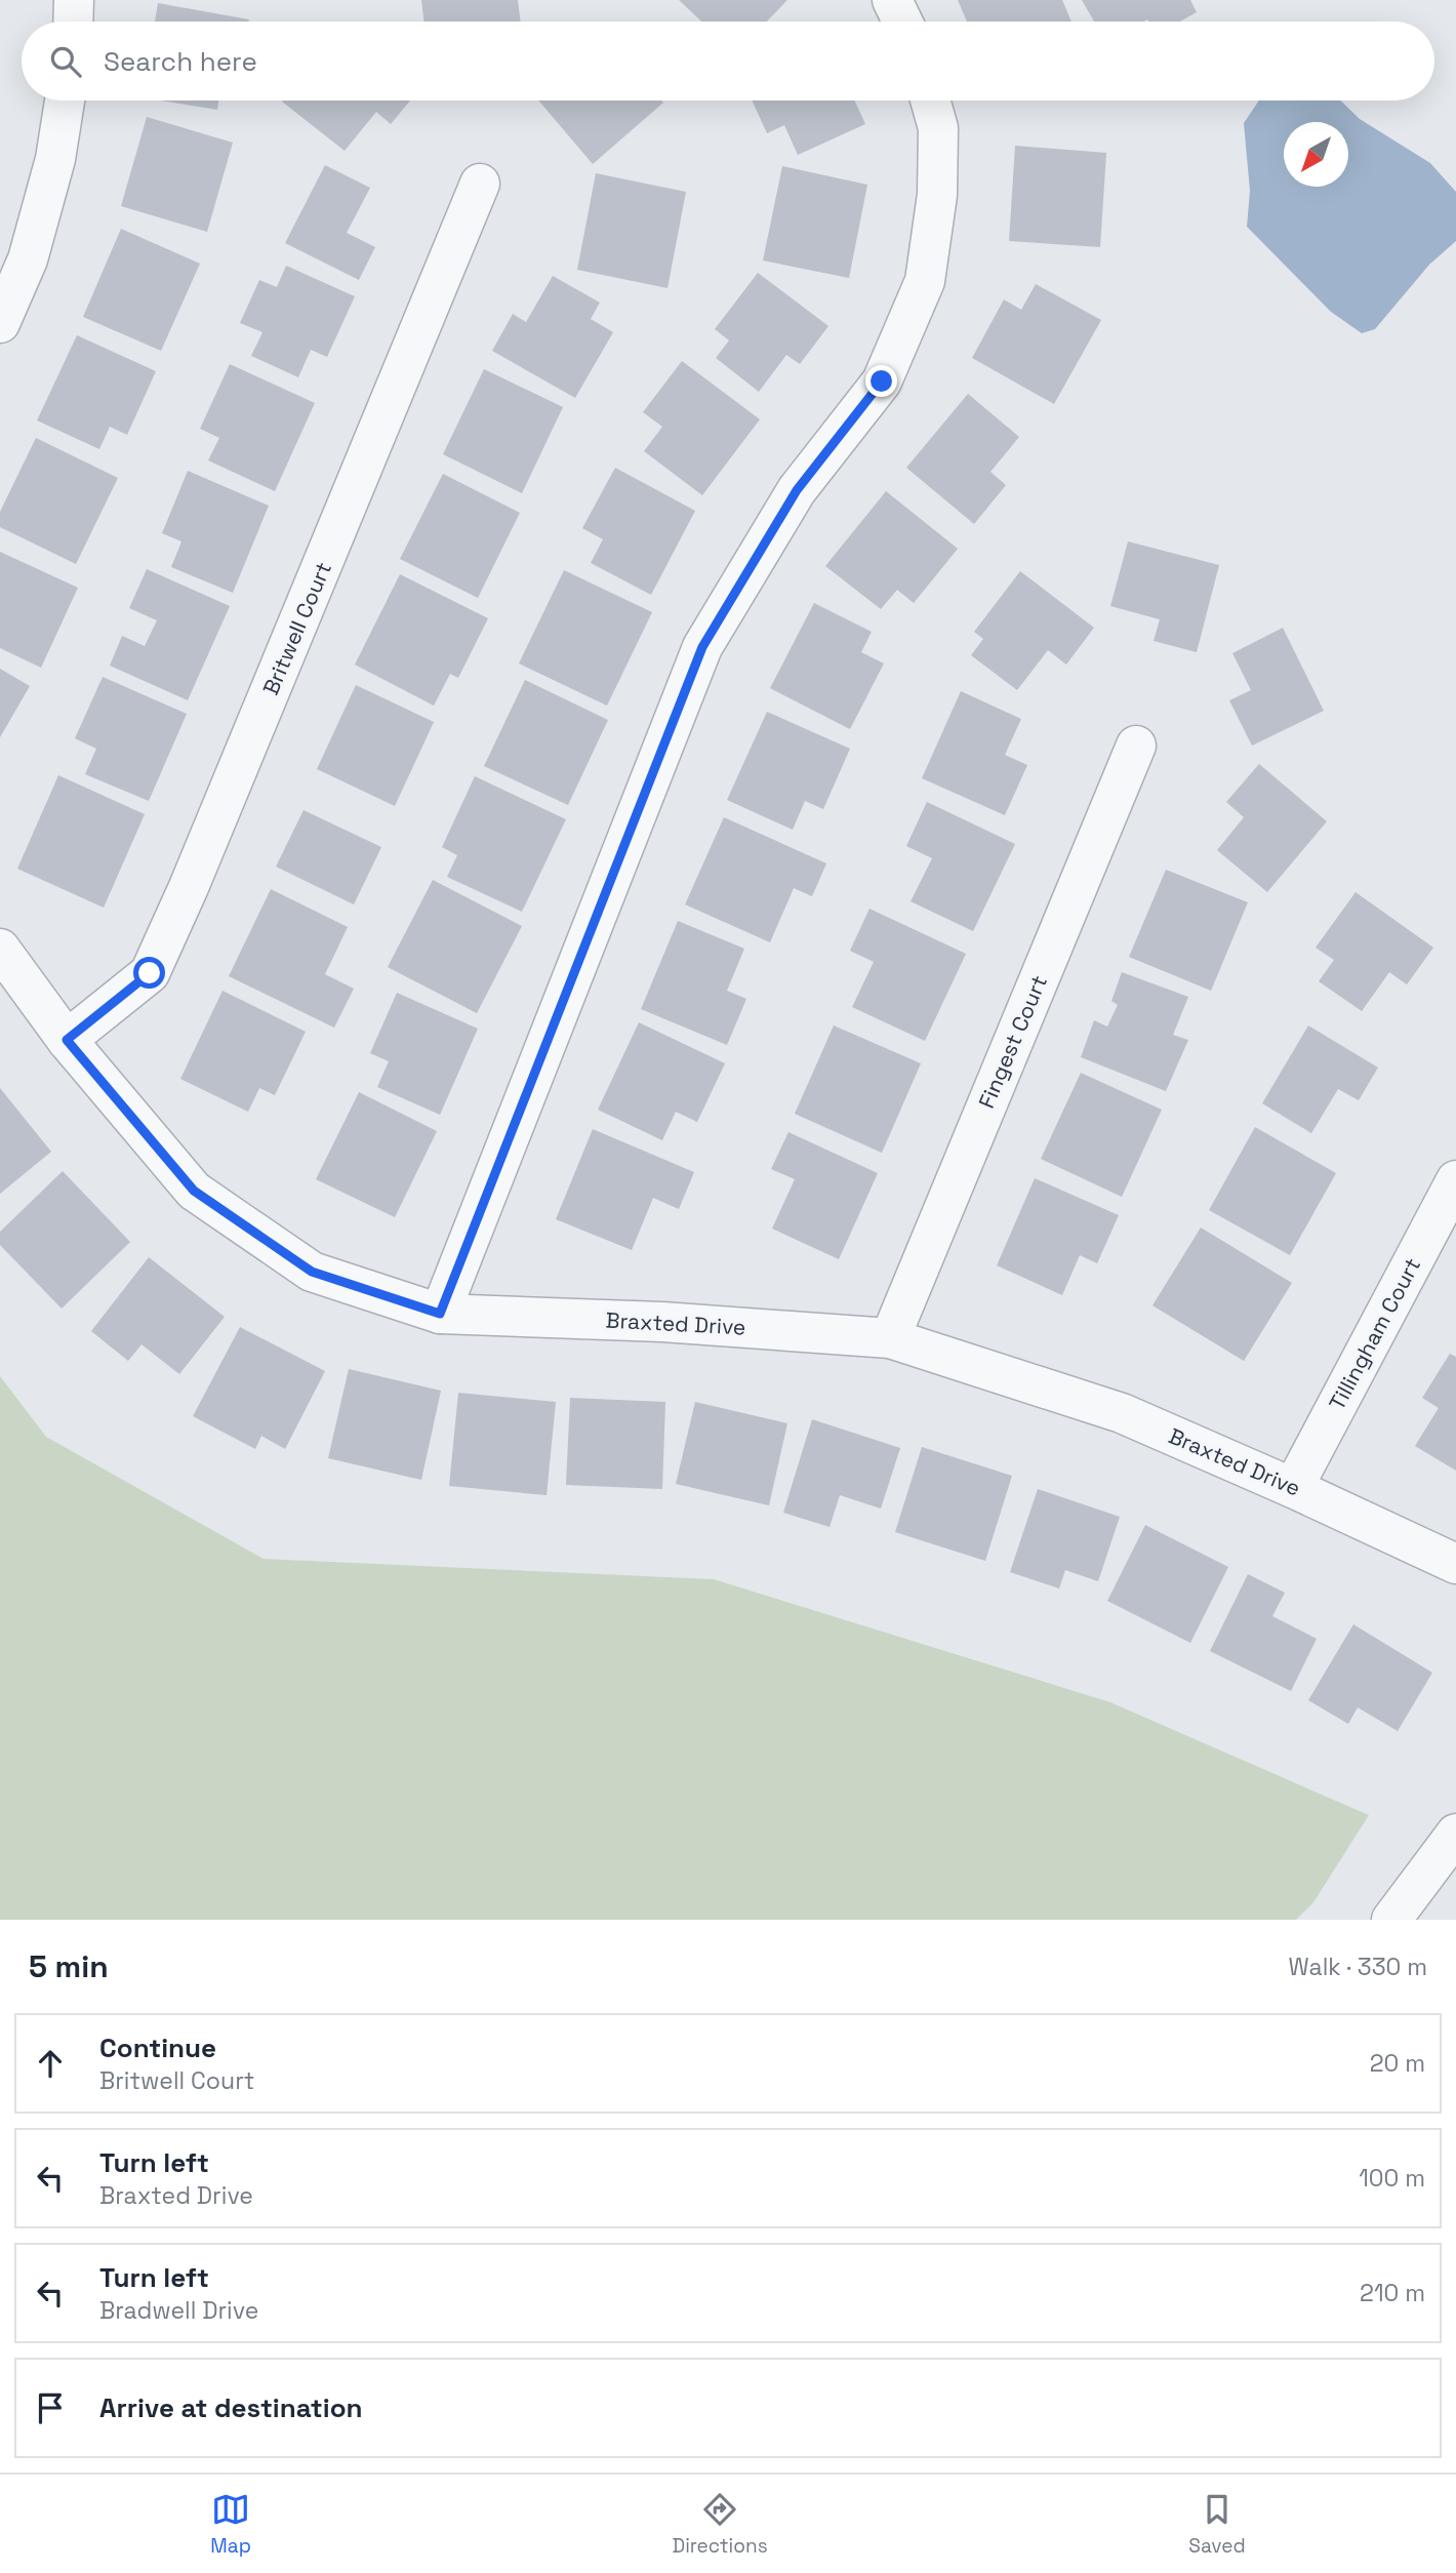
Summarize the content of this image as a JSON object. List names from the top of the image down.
{
  "streets": {
    "street": [
      "Britwell Court",
      "Fingest Court",
      "Braxted Drive",
      "Tillingham Court"
    ]
  },
  "crossings": [
    ["Britwell Court", "Braxted Drive"],
    ["Fingest Court", "Braxted Drive"],
    ["Braxted Drive", "Tillingham Court"]
  ],
  "north": "bottom left",
  "page": {
    "search": "Search here",
    "heading": ["5 min", "Walk · 330 m"],
    "list": [
      ["Continue", "Britwell Court", "20 m"],
      ["Turn left", "Braxted Drive", "100 m"],
      ["Turn left", "Bradwell Drive", "210 m"],
      "Arrive at destination"
    ],
    "nav": ["Map", "Directions", "Saved"]
  }
}
